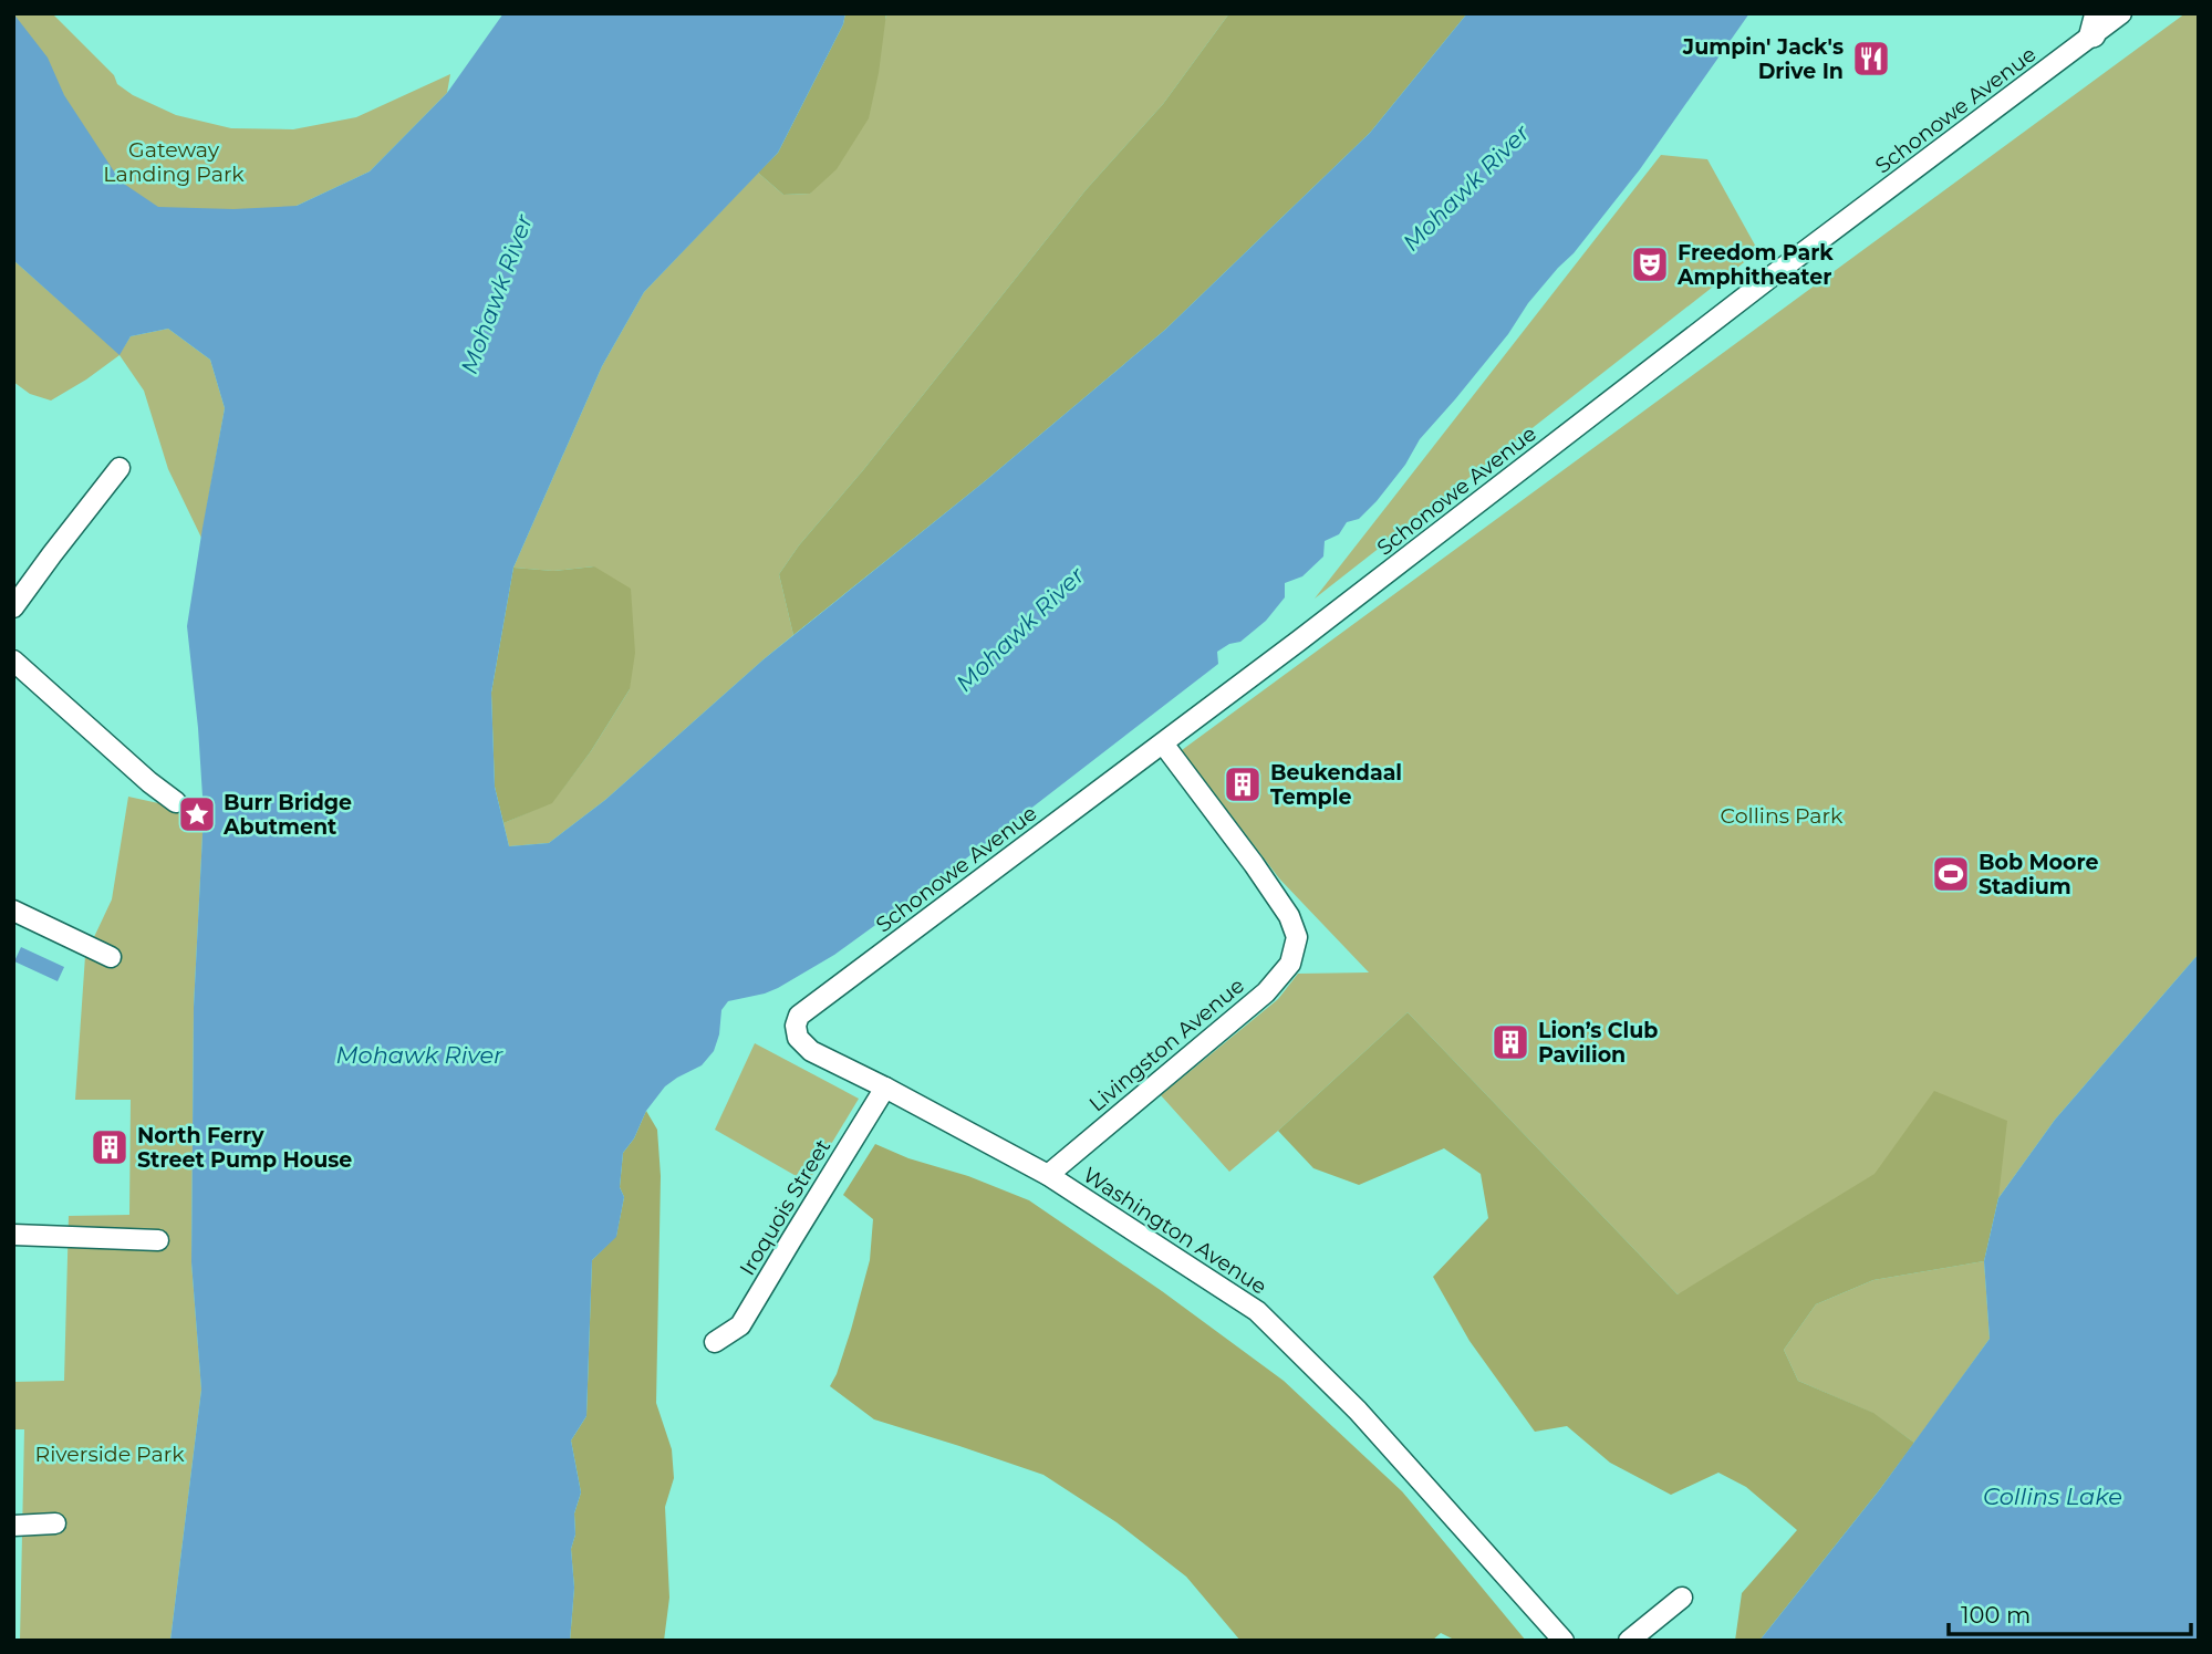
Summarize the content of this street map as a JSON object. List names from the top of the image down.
{
  "streets": {
    "street": [
      "Schonowe Avenue",
      "Livingston Avenue",
      "Iroquois Street",
      "Washington Avenue"
    ]
  },
  "crossings": [
    ["Schonowe Avenue", "Livingston Avenue"],
    ["Schonowe Avenue", "Washington Avenue"],
    ["Livingston Avenue", "Washington Avenue"],
    ["Iroquois Street", "Washington Avenue"]
  ],
  "water": ["Mohawk River", "Collins Lake"],
  "parks": ["Gateway Landing Park", "Collins Park", "Riverside Park"],
  "places": {
    "restaurant": ["Jumpin' Jack's Drive In"],
    "theatre": ["Freedom Park Amphitheater"],
    "building": ["Beukendaal Temple", "Lion’s Club Pavilion", "North Ferry Street Pump House"],
    "place": ["Burr Bridge Abutment"],
    "sports": ["Bob Moore Stadium"]
  },
  "scale_bar": "100 m"
}
